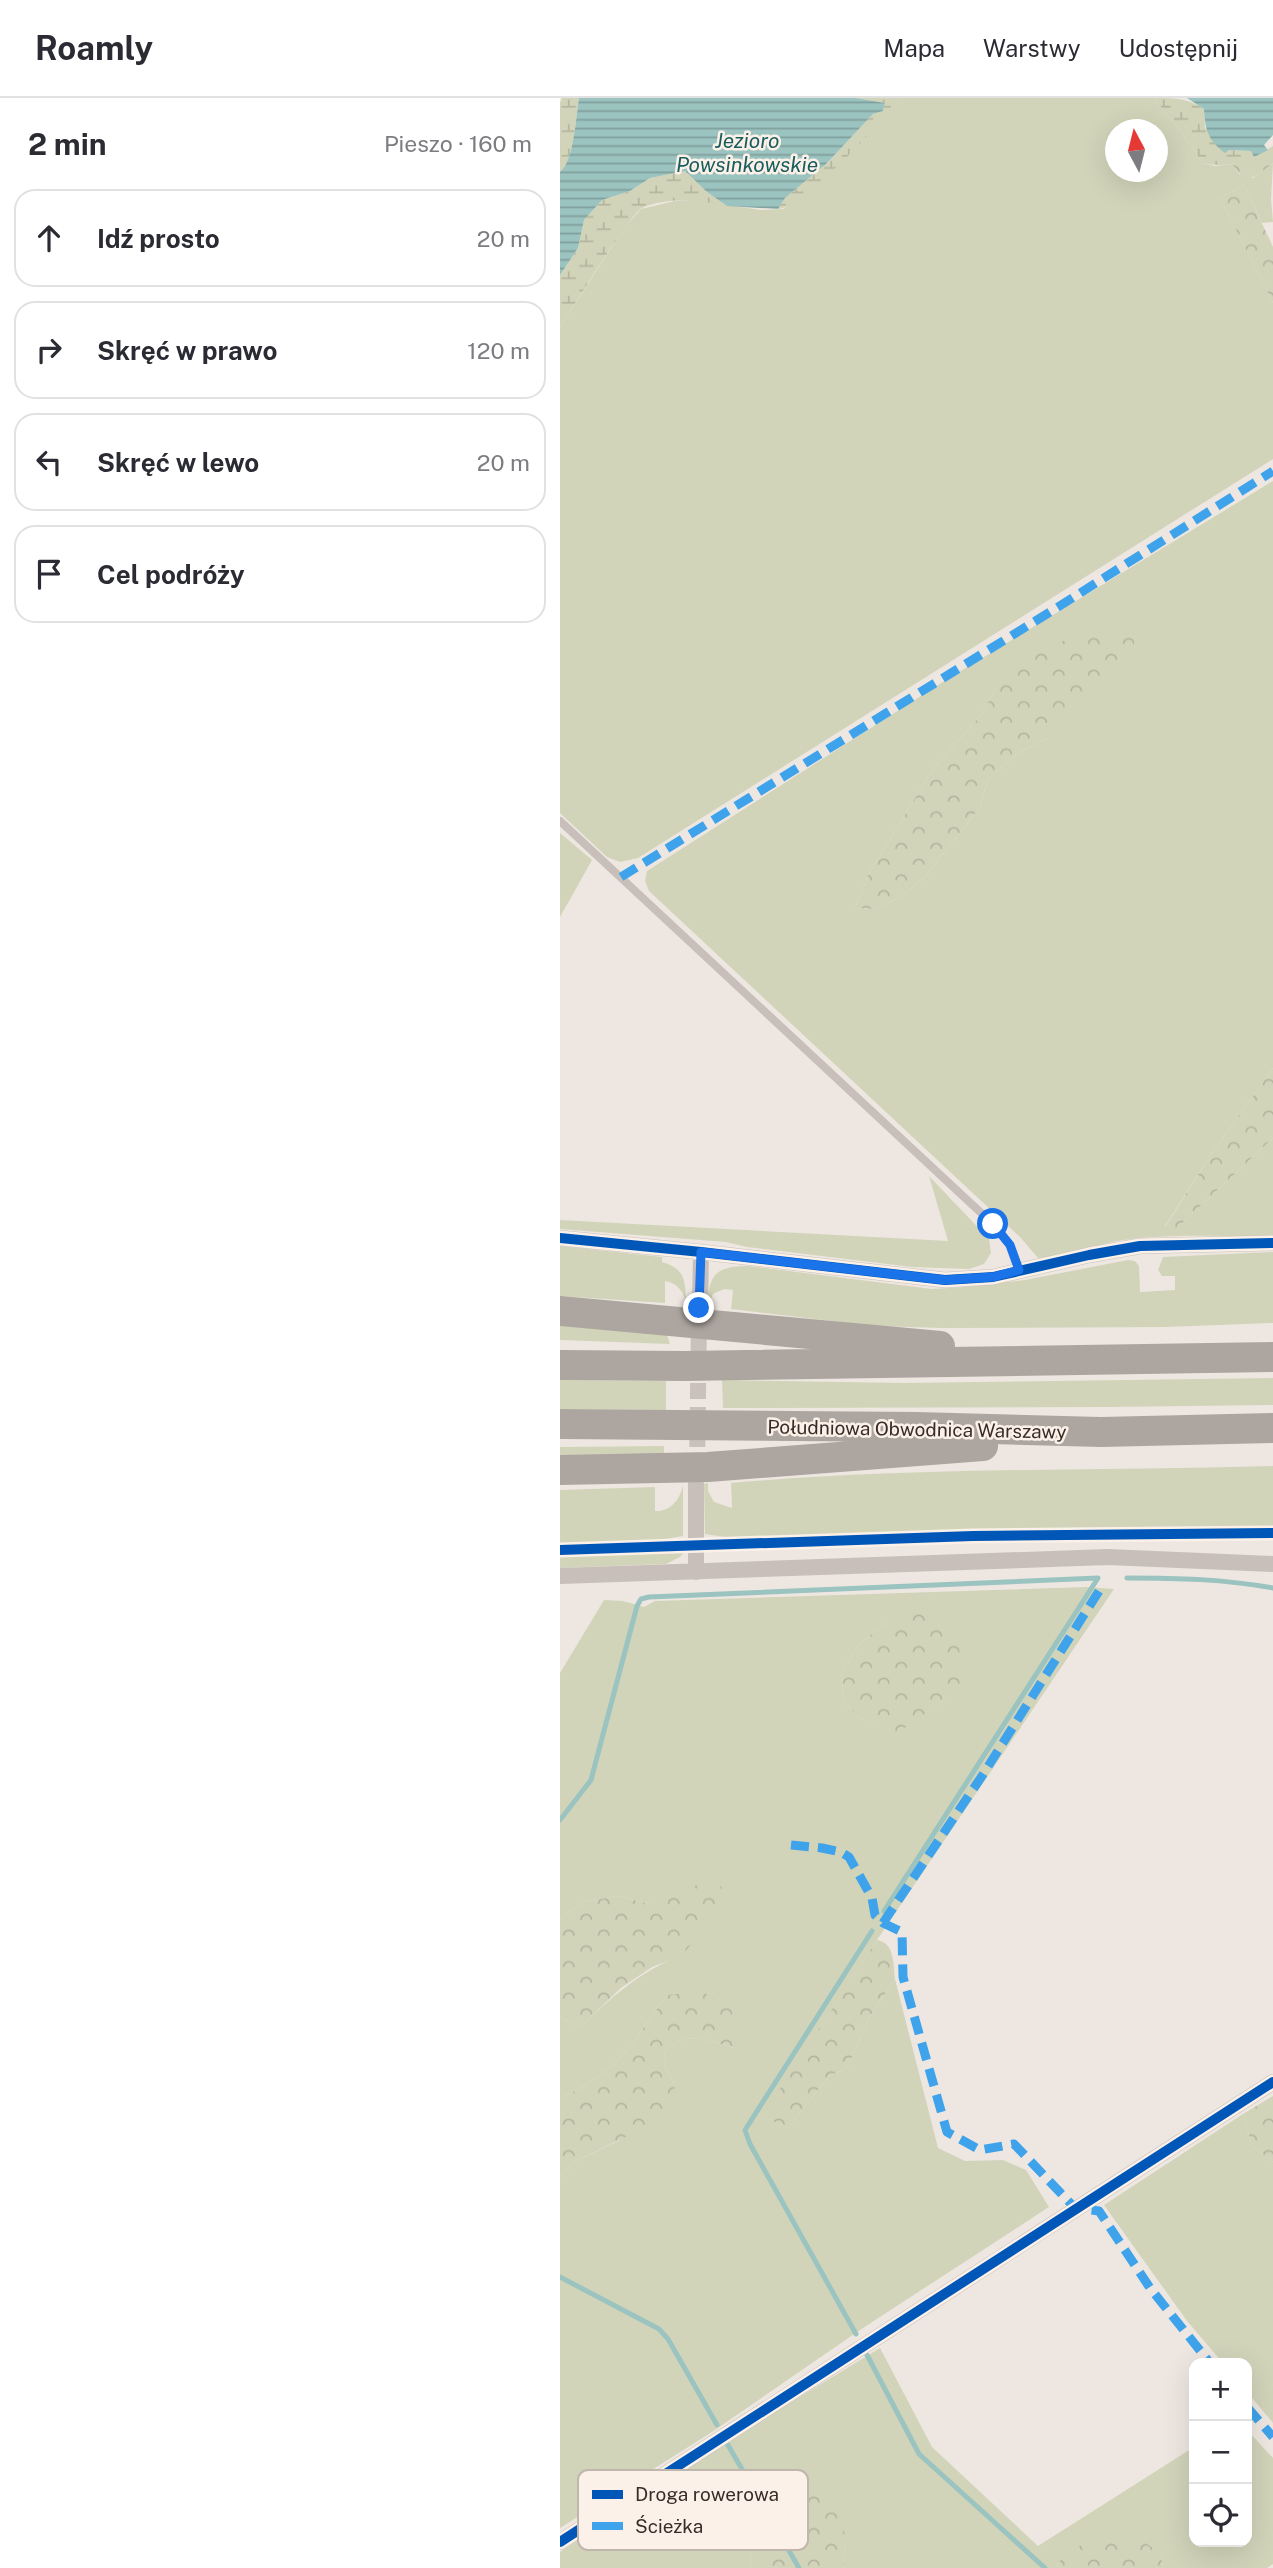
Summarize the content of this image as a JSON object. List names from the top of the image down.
{
  "streets": {
    "highway": ["Południowa Obwodnica Warszawy"]
  },
  "water": ["Jezioro Powsinkowskie"],
  "legend": ["Droga rowerowa", "Ścieżka"],
  "north": "top",
  "page": {
    "header": "Roamly",
    "nav": ["Mapa", "Warstwy", "Udostępnij"],
    "heading": ["2 min", "Pieszo · 160 m"],
    "list": [
      ["Idź prosto", "20 m"],
      ["Skręć w prawo", "120 m"],
      ["Skręć w lewo", "20 m"],
      "Cel podróży"
    ],
    "map_buttons": ["+", "−"]
  }
}
